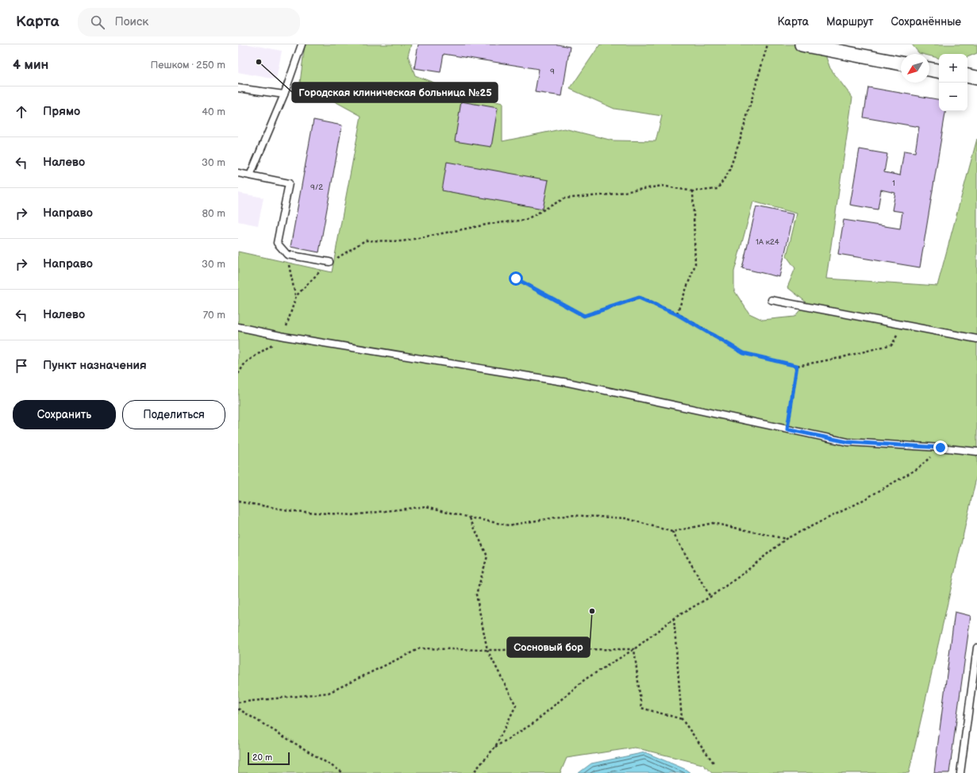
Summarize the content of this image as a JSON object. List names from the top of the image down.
{
  "places": ["Городская клиническая больница №25", "Сосновый бор"],
  "house_numbers": [
    "9",
    "1",
    "9/2",
    "1А к24"
  ],
  "scale_bar": "20 m",
  "north": "bottom left",
  "page": {
    "header": "Карта",
    "search": "Поиск",
    "nav": ["Карта", "Маршрут", "Сохранённые"],
    "heading": ["4 мин", "Пешком · 250 m"],
    "map_buttons": ["+", "−"],
    "list": [
      ["Прямо", "40 m"],
      ["Налево", "30 m"],
      ["Направо", "80 m"],
      ["Направо", "30 m"],
      ["Налево", "70 m"],
      "Пункт назначения"
    ],
    "buttons": ["Сохранить", "Поделиться"],
    "scale": "20 m"
  }
}
